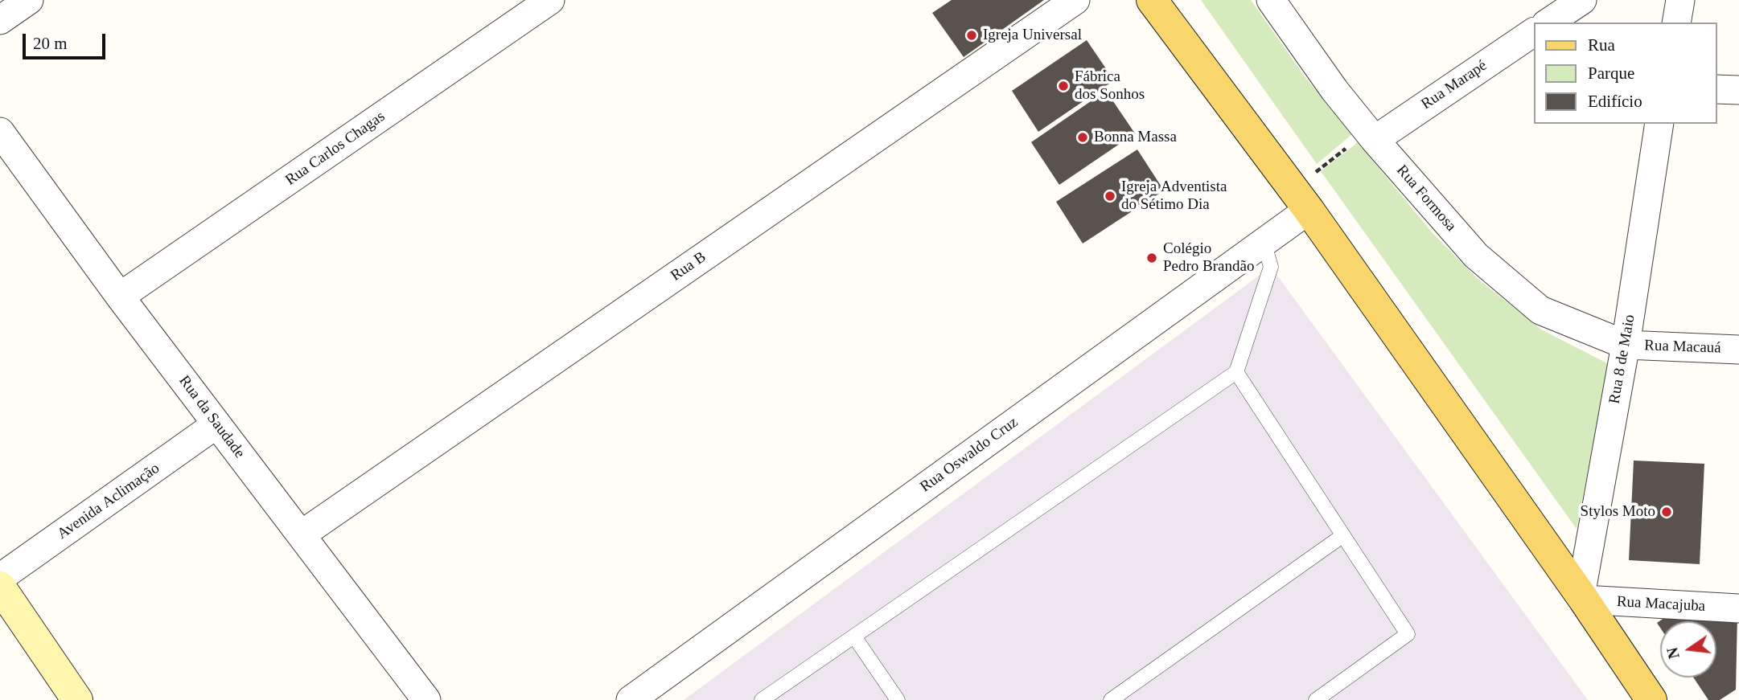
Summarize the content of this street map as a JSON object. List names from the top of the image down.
{
  "streets": {
    "street": [
      "Rua Marapé",
      "Rua Carlos Chagas",
      "Rua Formosa",
      "Rua B",
      "Rua Macauá",
      "Rua 8 de Maio",
      "Rua da Saudade",
      "Rua Oswaldo Cruz",
      "Avenida Aclimação",
      "Rua Macajuba"
    ]
  },
  "crossings": [
    ["Rua Marapé", "Rua Formosa"],
    ["Rua Carlos Chagas", "Rua da Saudade"],
    ["Rua Formosa", "Rua Macauá"],
    ["Rua Formosa", "Rua 8 de Maio"],
    ["Rua B", "Rua da Saudade"],
    ["Rua Macauá", "Rua 8 de Maio"],
    ["Rua 8 de Maio", "Rua Macajuba"],
    ["Rua da Saudade", "Avenida Aclimação"]
  ],
  "places": [
    "Igreja Universal",
    "Fábrica dos Sonhos",
    "Bonna Massa",
    "Igreja Adventista do Sétimo Dia",
    "Colégio Pedro Brandão",
    "Stylos Moto"
  ],
  "legend": ["Rua", "Parque", "Edifício"],
  "scale_bar": "20 m",
  "north": "left"
}
